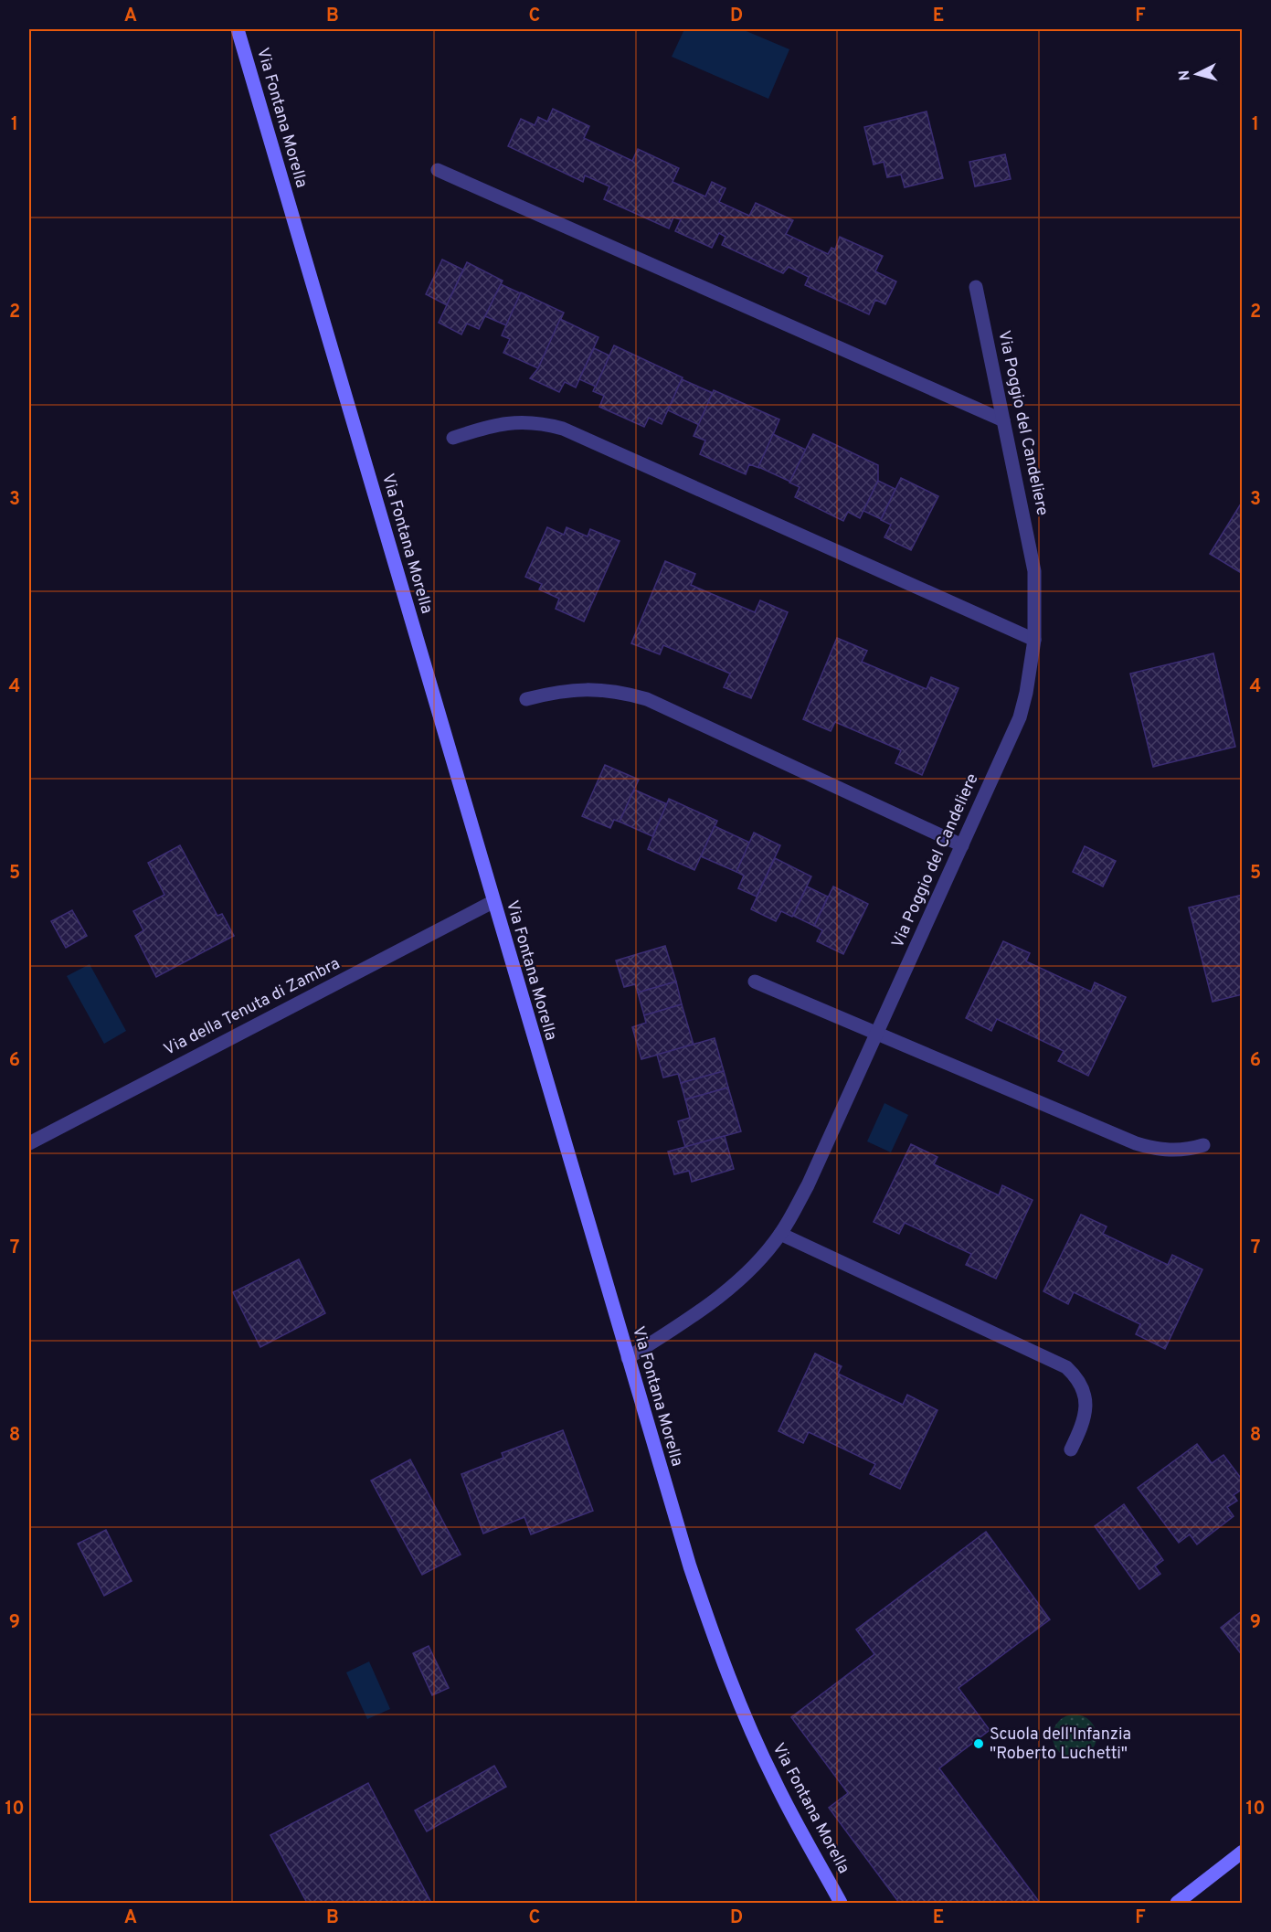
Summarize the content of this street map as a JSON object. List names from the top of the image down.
{
  "streets": {
    "street": ["Via Fontana Morella", "Via Poggio del Candeliere", "Via della Tenuta di Zambra"]
  },
  "crossings": [
    ["Via Fontana Morella", "Via Poggio del Candeliere"],
    ["Via Fontana Morella", "Via della Tenuta di Zambra"]
  ],
  "places": ["Scuola dell'Infanzia \"Roberto Luchetti\""],
  "north": "left",
  "grid": {
    "columns": [
      "A",
      "B",
      "C",
      "D",
      "E",
      "F"
    ],
    "rows": [
      "1",
      "2",
      "3",
      "4",
      "5",
      "6",
      "7",
      "8",
      "9",
      "10"
    ]
  }
}
